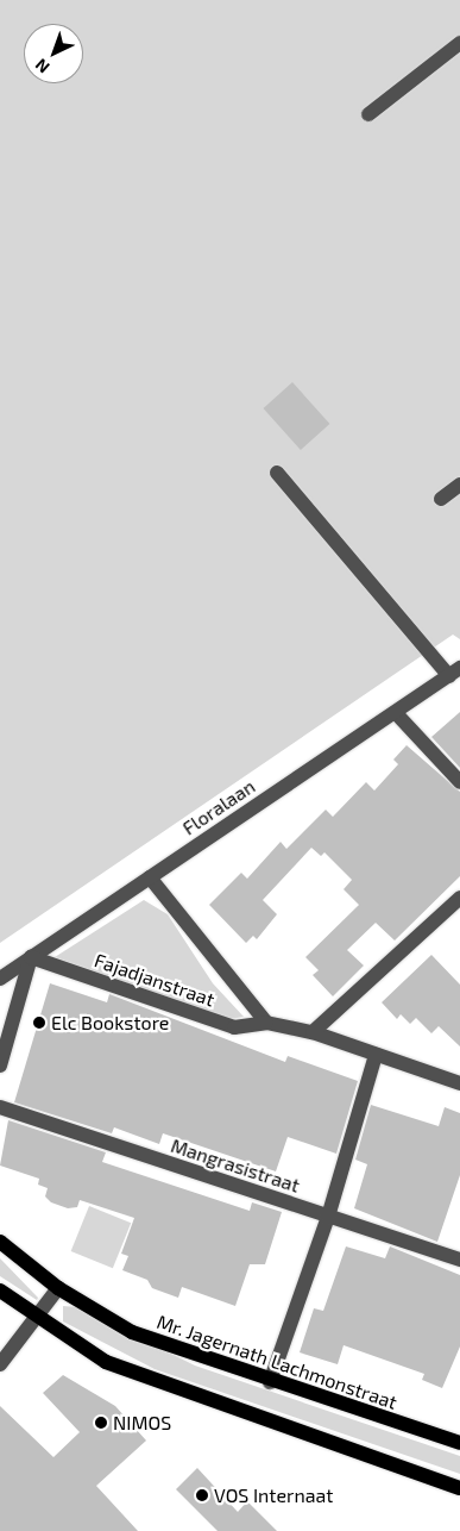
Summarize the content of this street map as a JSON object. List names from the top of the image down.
{
  "streets": {
    "main road": ["Mr. Jagernath Lachmonstraat"],
    "street": ["Floralaan", "Fajadjanstraat", "Mangrasistraat"]
  },
  "crossings": [
    ["Floralaan", "Fajadjanstraat"]
  ],
  "places": ["Elc Bookstore", "NIMOS", "VOS Internaat"],
  "north": "bottom left"
}
